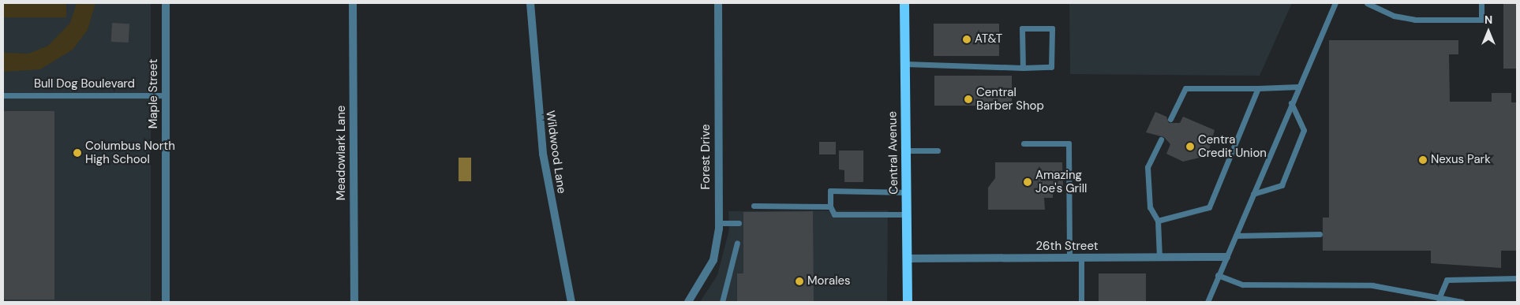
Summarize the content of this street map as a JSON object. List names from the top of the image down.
{
  "streets": {
    "main road": ["Central Avenue"],
    "street": [
      "Maple Street",
      "Wildwood Lane",
      "Meadowlark Lane",
      "Forest Drive",
      "26th Street"
    ],
    "lane": ["Bull Dog Boulevard"]
  },
  "crossings": [
    ["Bull Dog Boulevard", "Maple Street"],
    ["Central Avenue", "26th Street"]
  ],
  "places": [
    "AT&T",
    "Central Barber Shop",
    "Centra Credit Union",
    "Columbus North High School",
    "Nexus Park",
    "Amazing Joe's Grill",
    "Morales"
  ],
  "north": "top"
}
